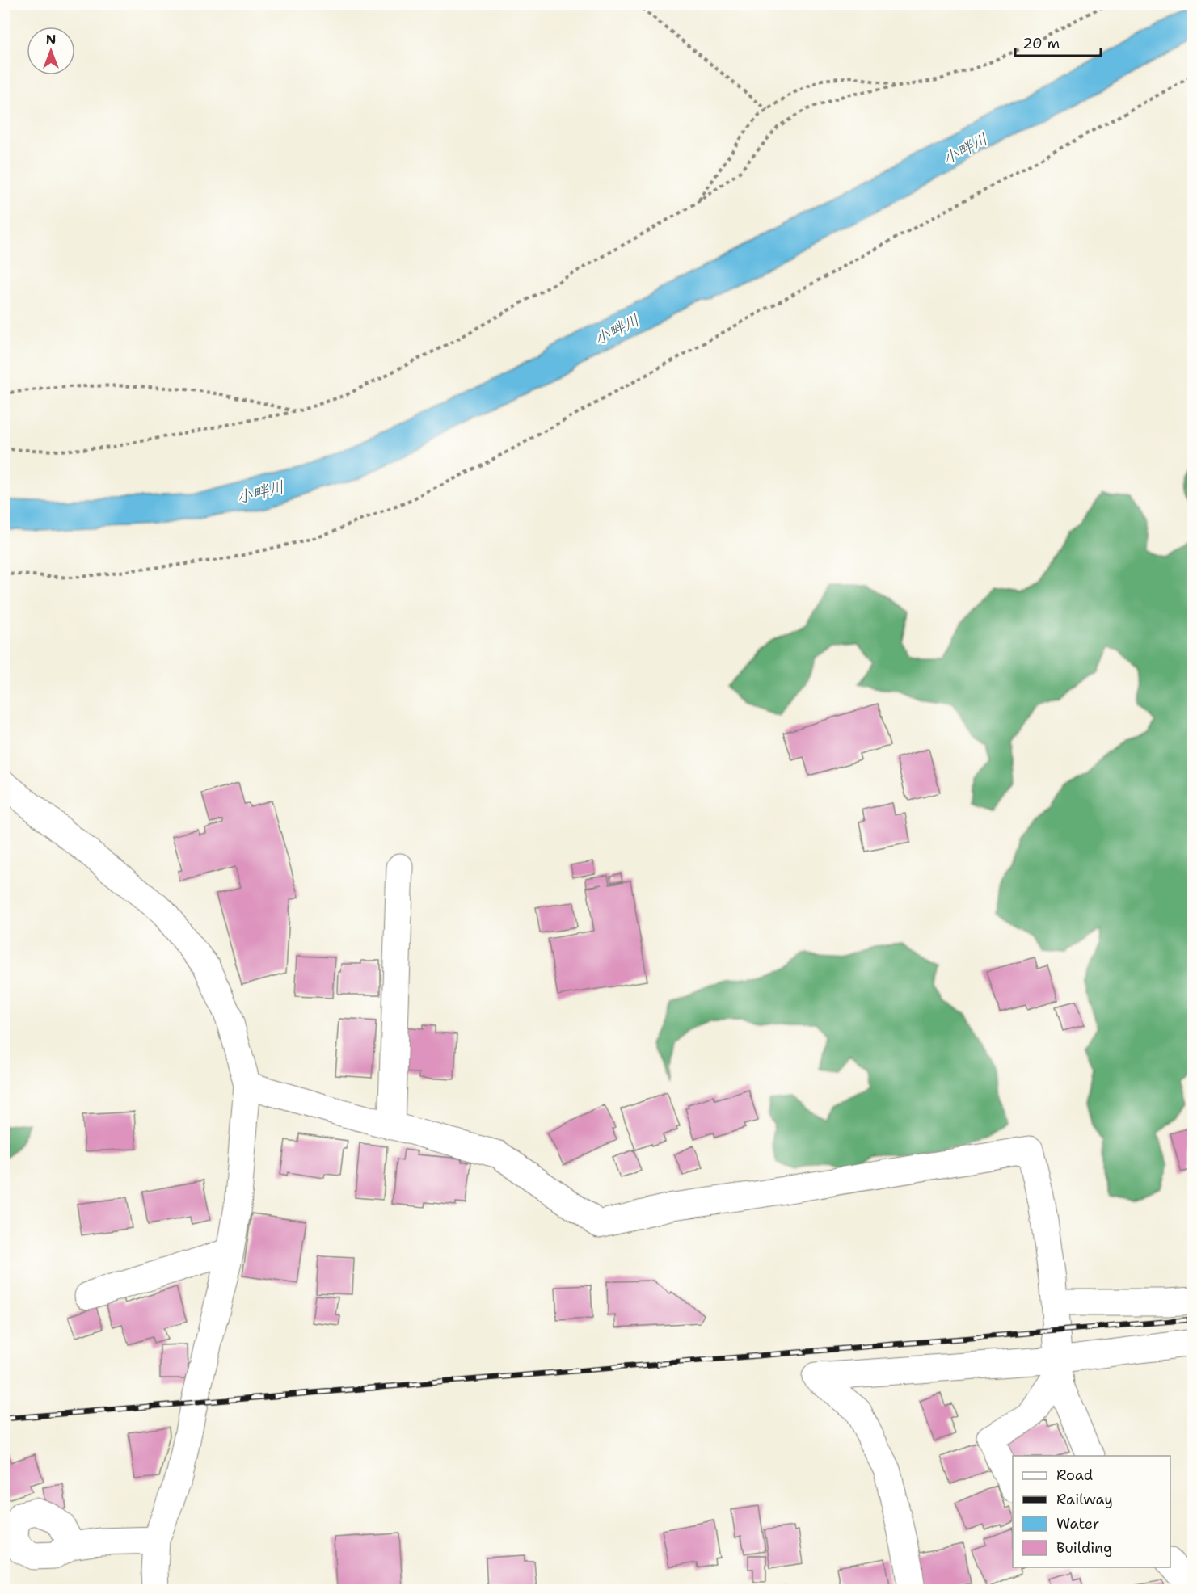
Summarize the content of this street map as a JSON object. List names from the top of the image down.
{
  "water": ["小畔川"],
  "legend": [
    "Road",
    "Railway",
    "Water",
    "Building"
  ],
  "scale_bar": "20 m",
  "north": "top"
}
